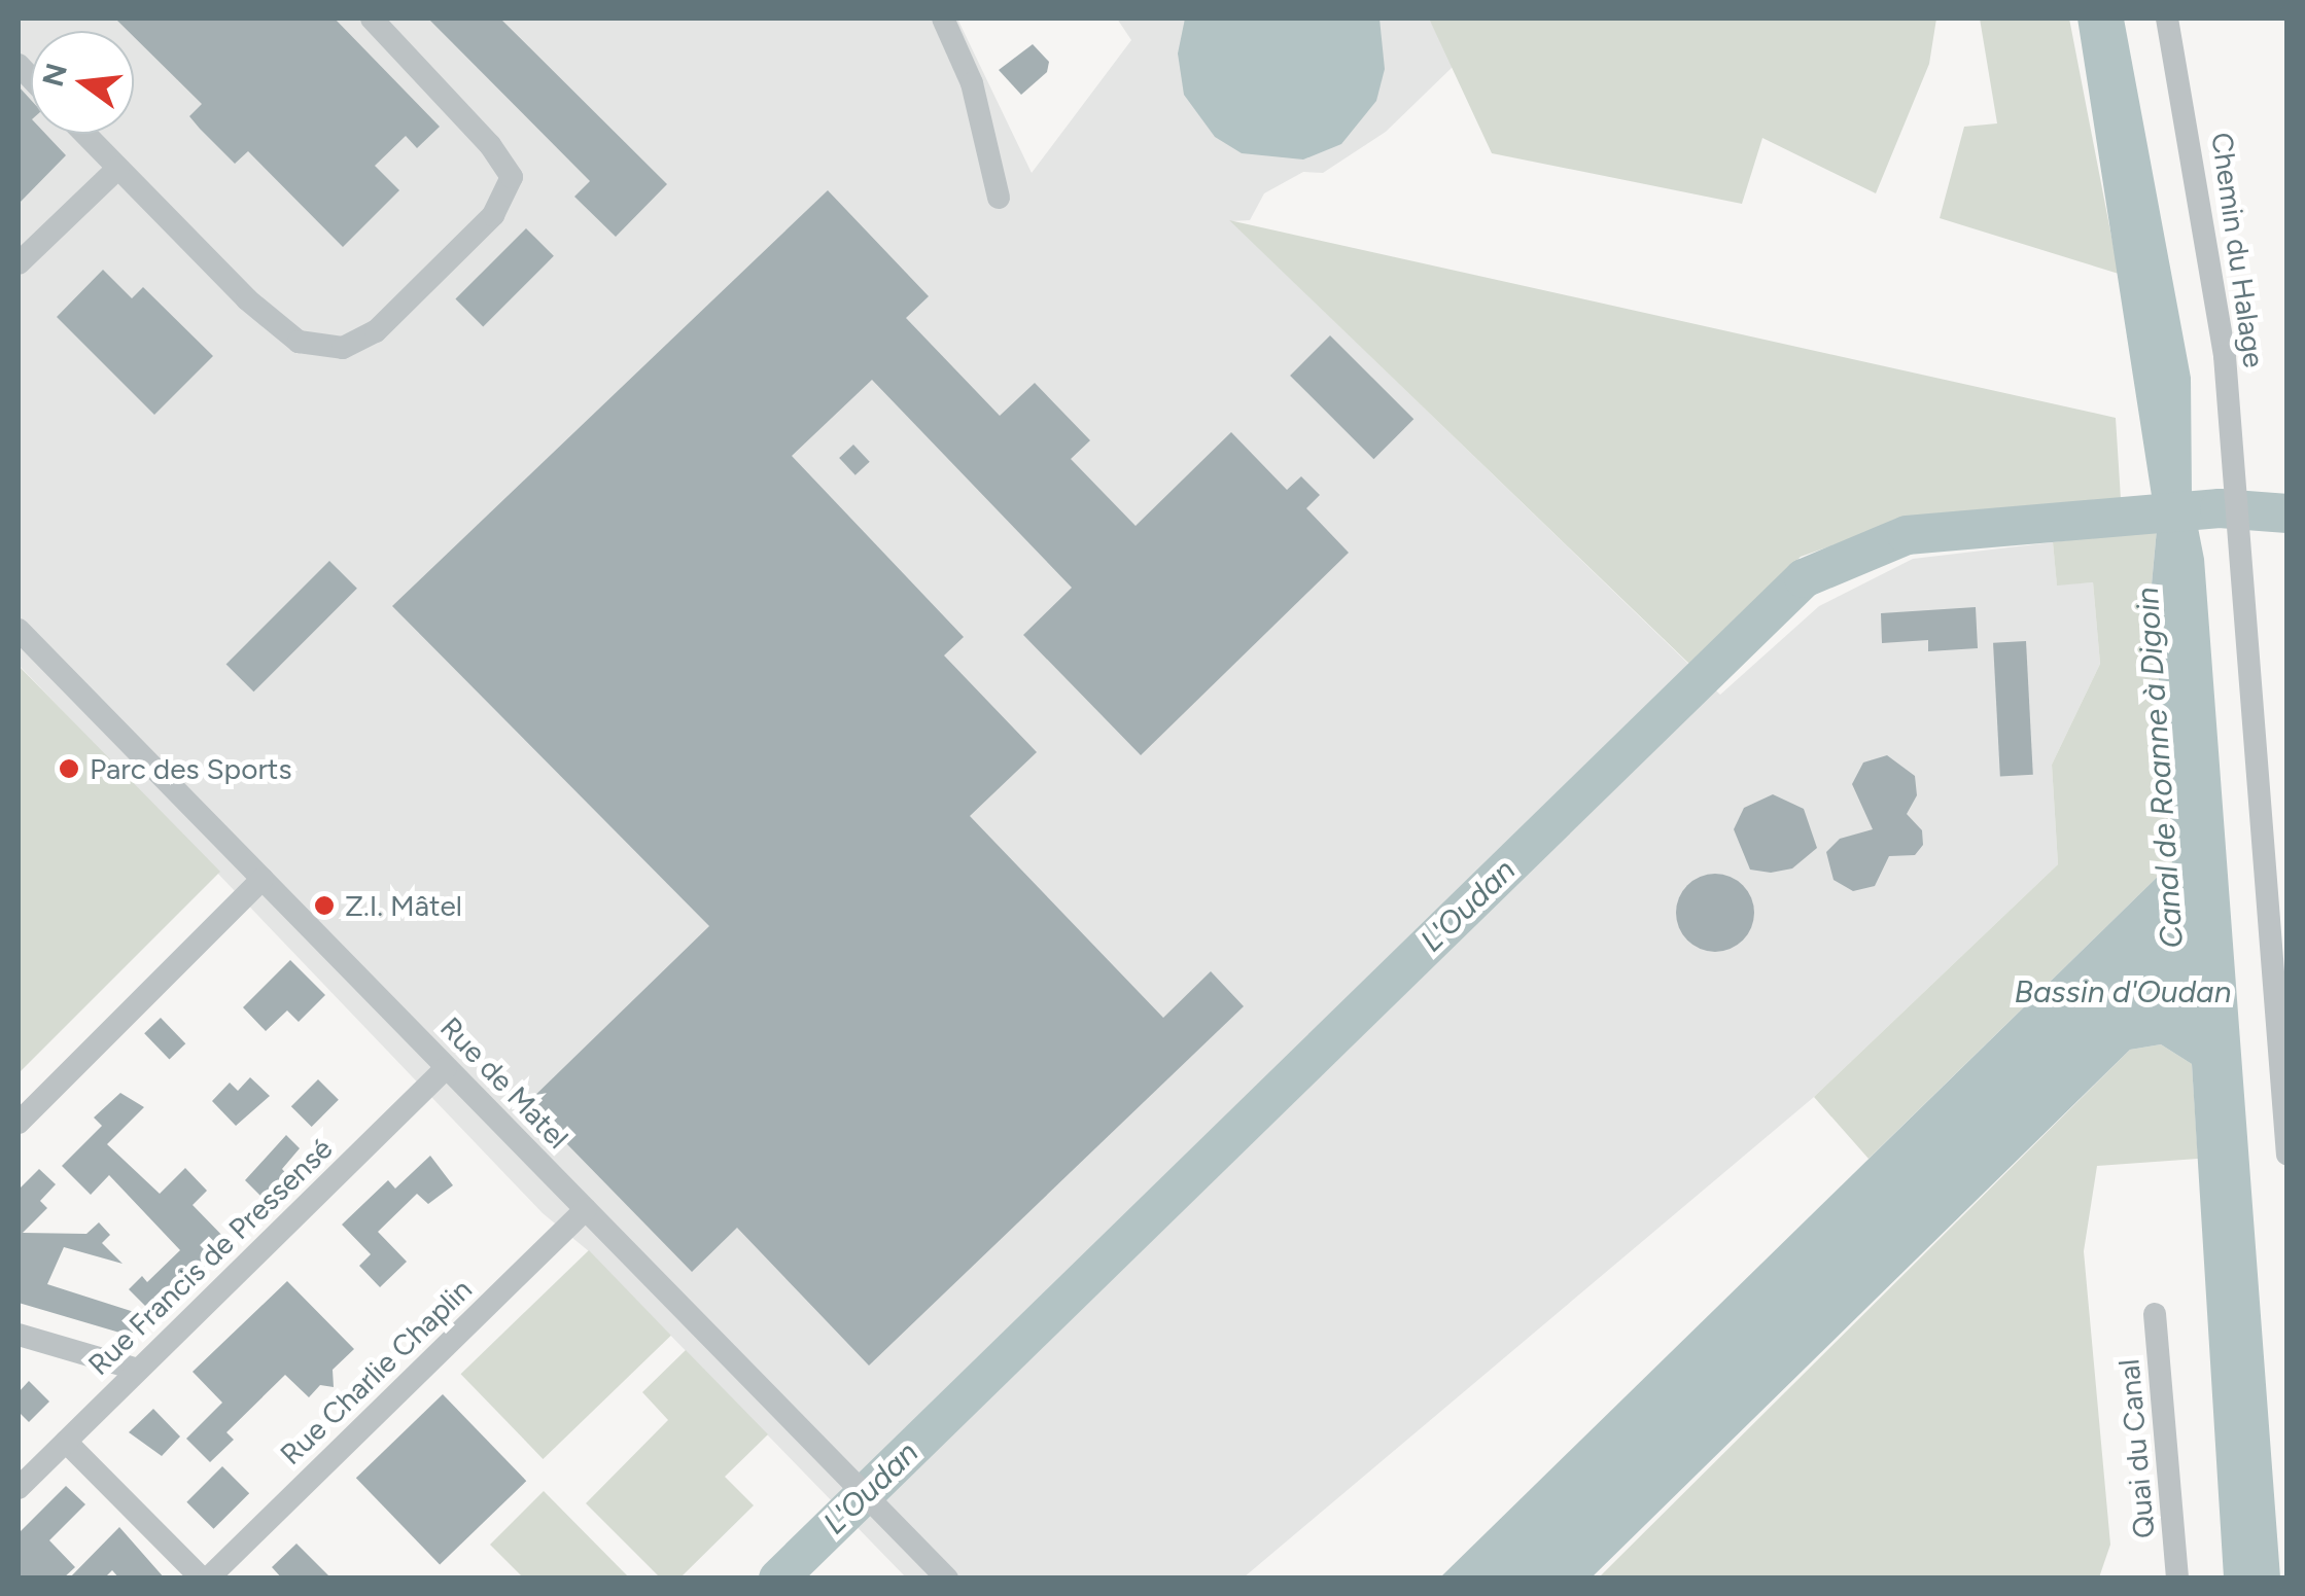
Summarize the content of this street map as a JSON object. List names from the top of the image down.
{
  "streets": {
    "street": [
      "Chemin du Halage",
      "Rue de Matel",
      "Rue Francis de Pressensé",
      "Rue Charlie Chaplin",
      "Quai du Canal"
    ]
  },
  "crossings": [
    ["Rue de Matel", "Rue Francis de Pressensé"],
    ["Rue de Matel", "Rue Charlie Chaplin"]
  ],
  "water": ["Canal de Roanne à Digoin", "L'Oudan", "Bassin d'Oudan"],
  "places": ["Parc des Sports", "Z.I. Mâtel"],
  "north": "left"
}
